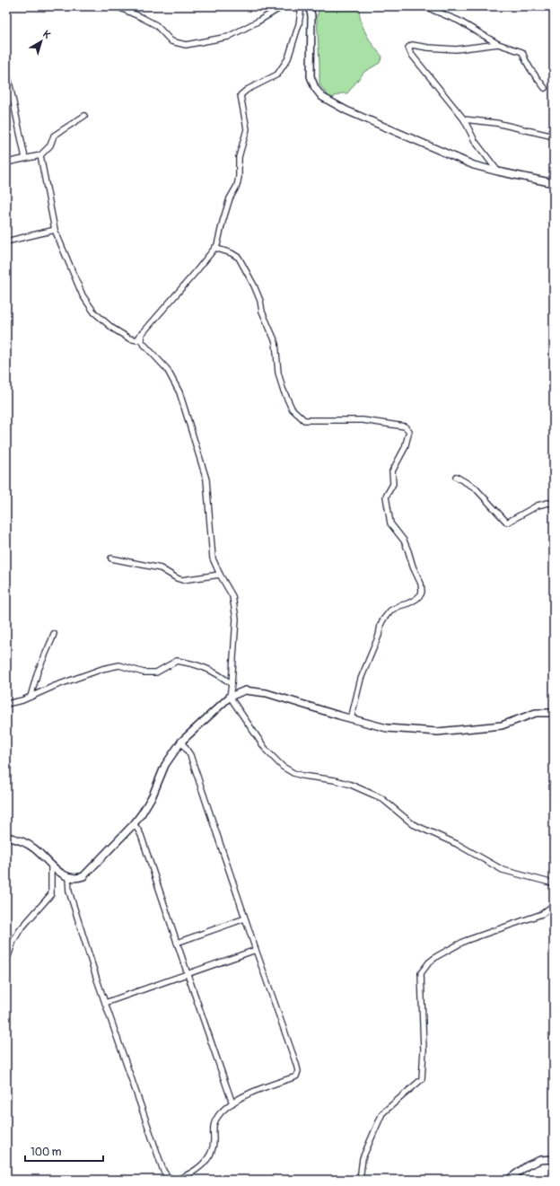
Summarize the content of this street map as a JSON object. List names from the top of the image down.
{
  "scale_bar": "100 m",
  "north": "top right"
}
